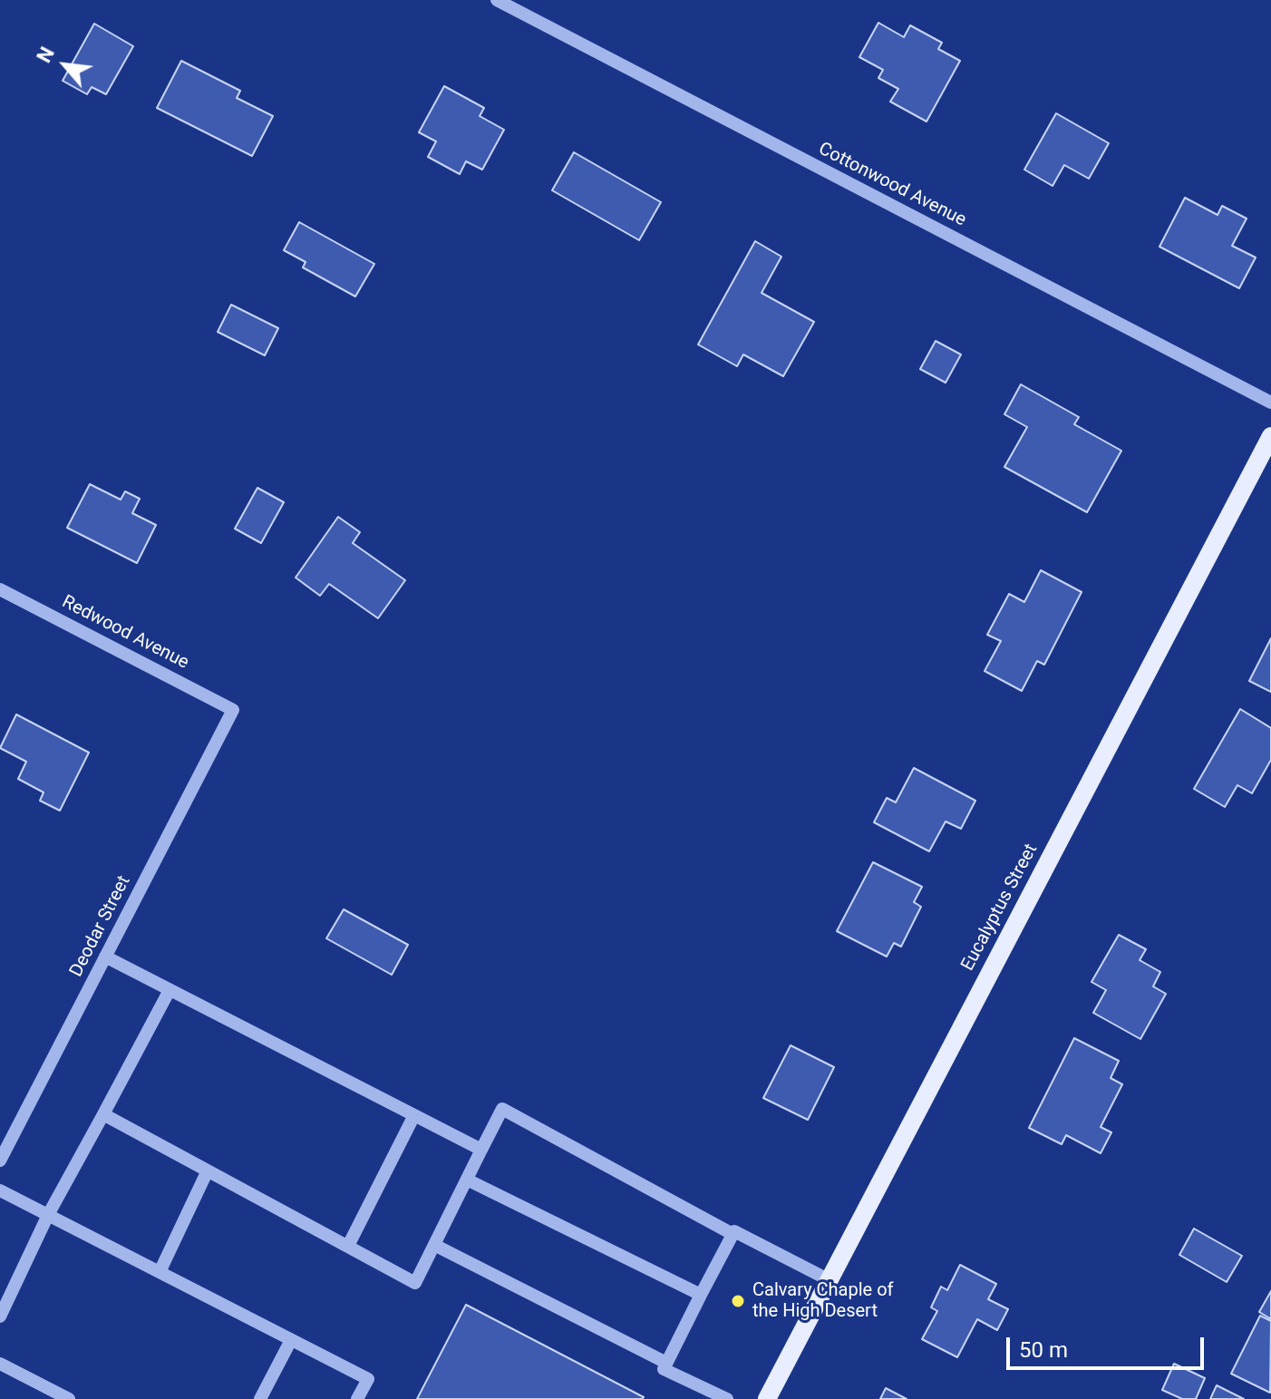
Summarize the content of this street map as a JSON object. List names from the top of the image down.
{
  "streets": {
    "main road": ["Eucalyptus Street"],
    "street": ["Cottonwood Avenue", "Redwood Avenue", "Deodar Street"]
  },
  "crossings": [
    ["Redwood Avenue", "Deodar Street"]
  ],
  "places": ["Calvary Chaple of the High Desert"],
  "scale_bar": "50 m",
  "north": "top left"
}
